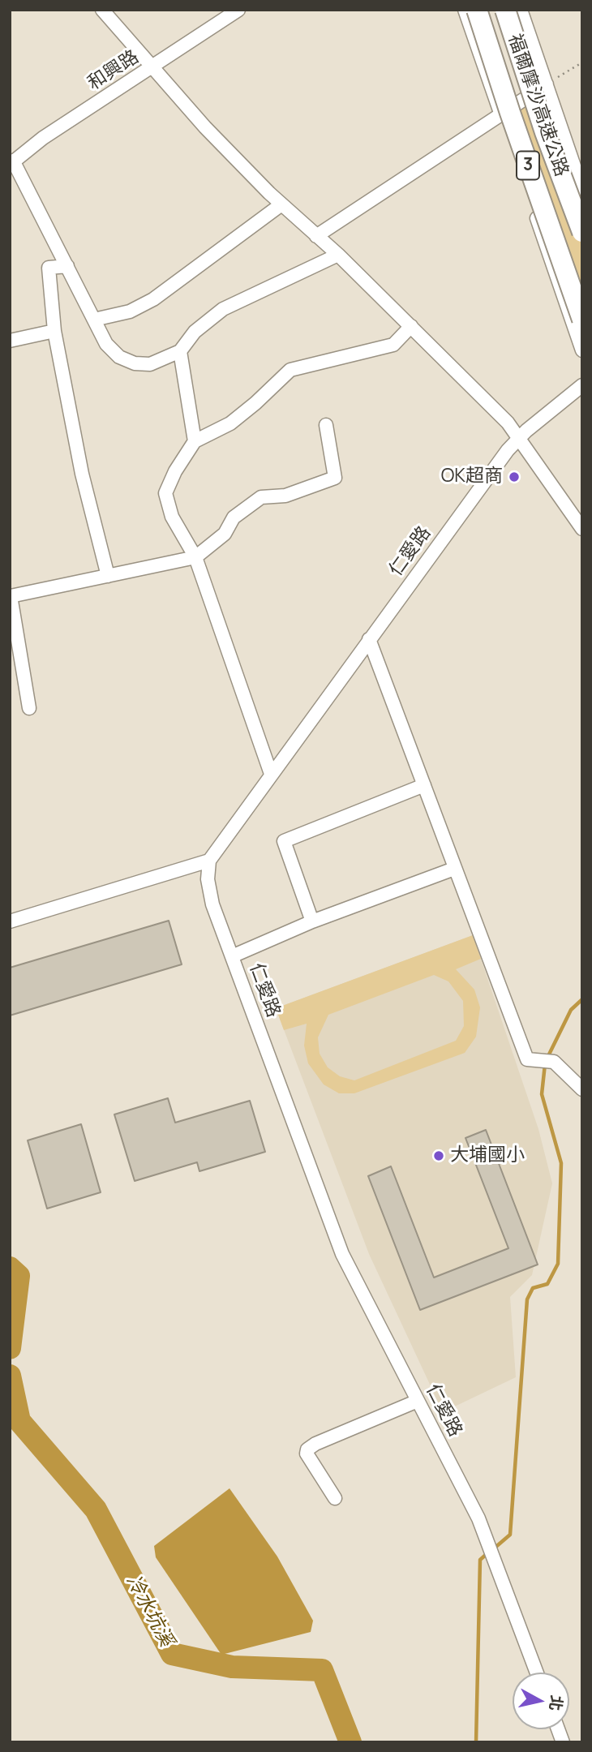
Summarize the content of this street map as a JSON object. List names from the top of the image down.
{
  "streets": {
    "highway": ["福爾摩沙高速公路", "3"],
    "street": ["和興路", "仁愛路"]
  },
  "water": ["冷水坑溪"],
  "places": ["OK超商", "大埔國小"],
  "north": "right"
}
